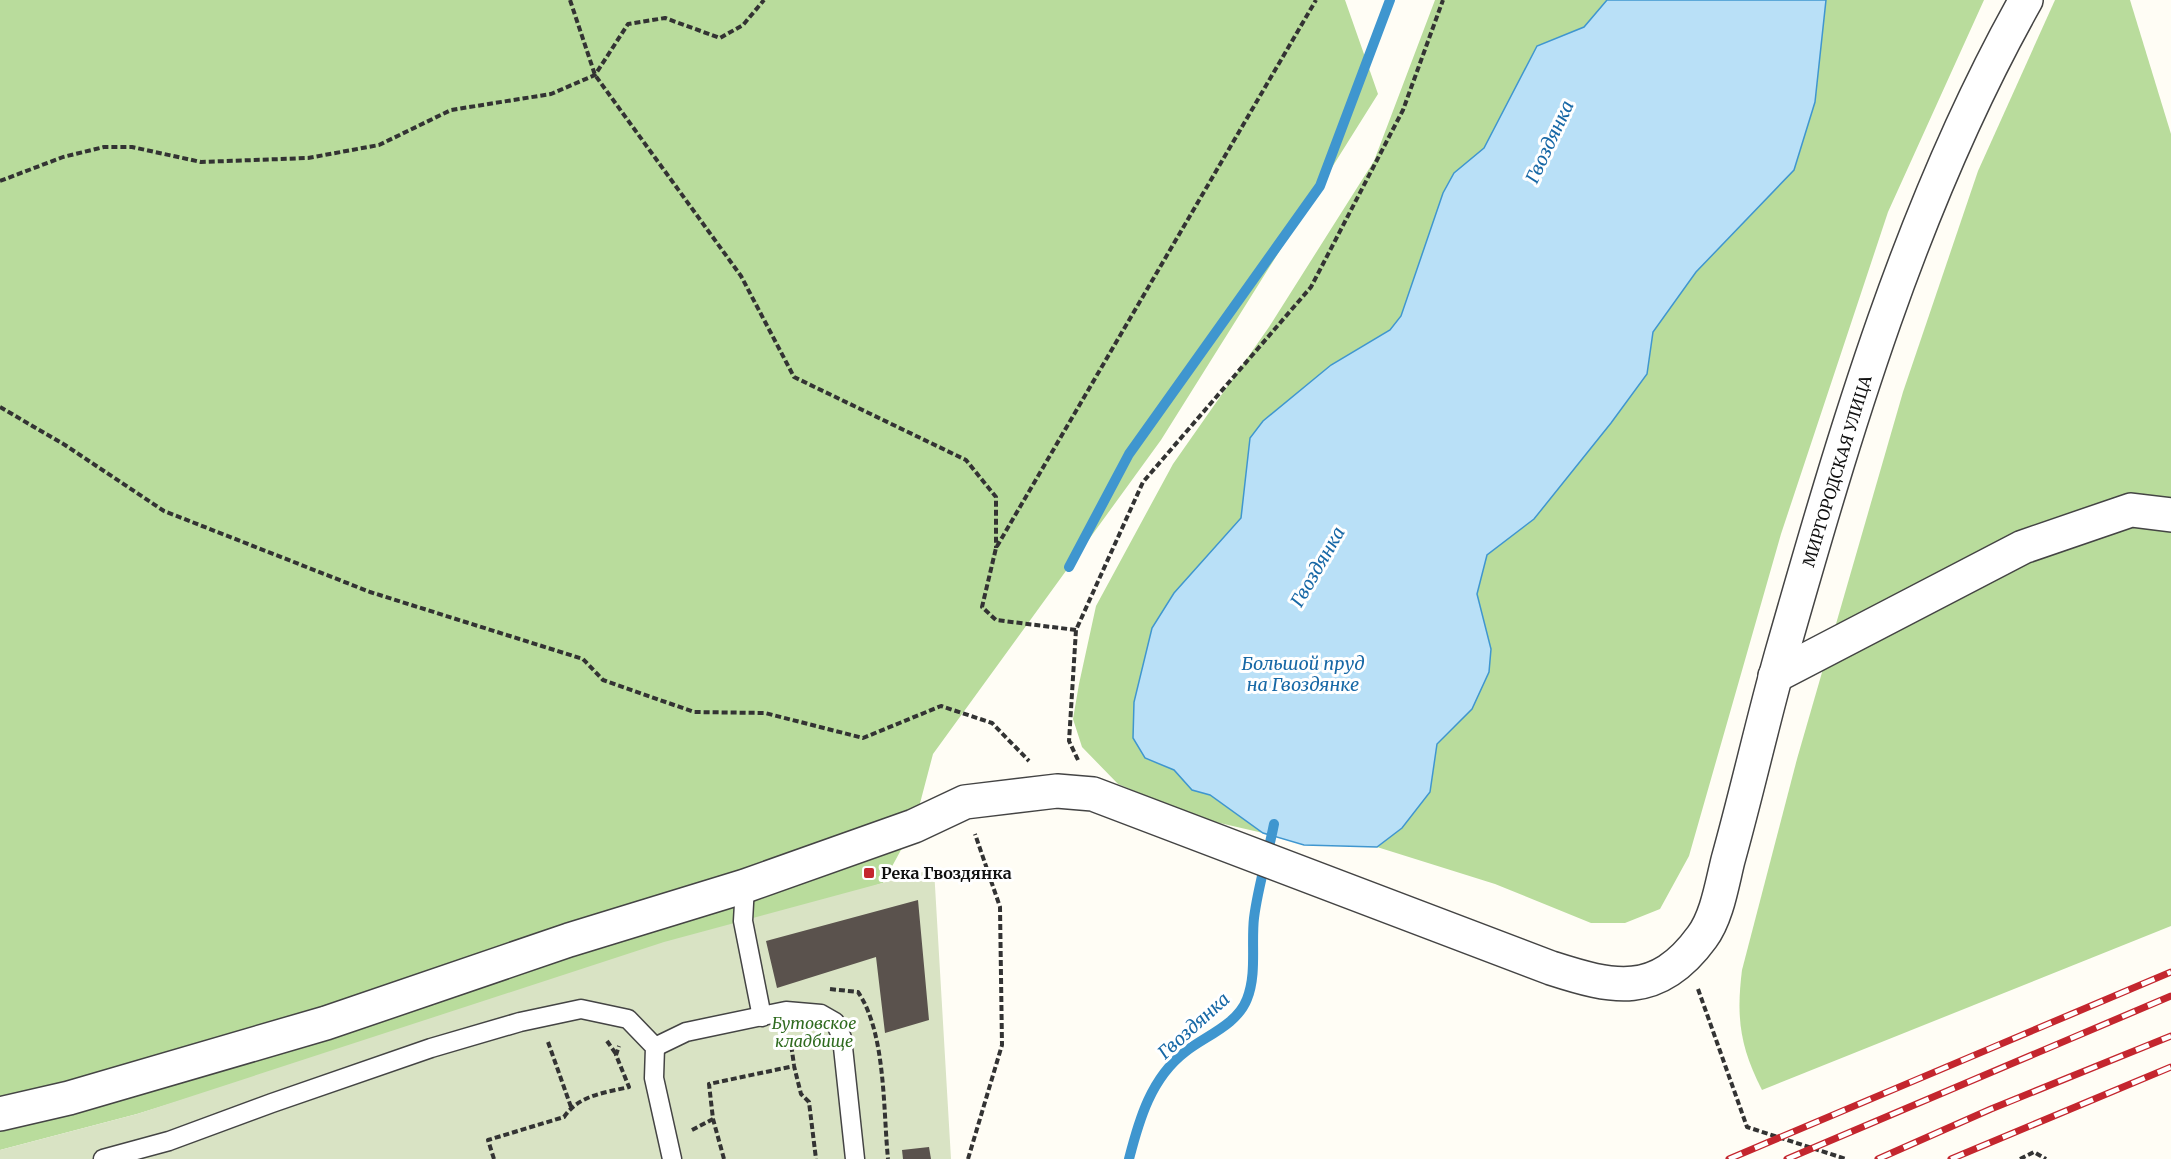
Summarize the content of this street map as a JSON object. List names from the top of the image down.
{
  "streets": {
    "street": ["МИРГОРОДСКАЯ УЛИЦА"]
  },
  "water": ["Гвоздянка", "Большой пруд на Гвоздянке"],
  "parks": ["Бутовское кладбище"],
  "places": {
    "transit": ["Река Гвоздянка"]
  }
}
